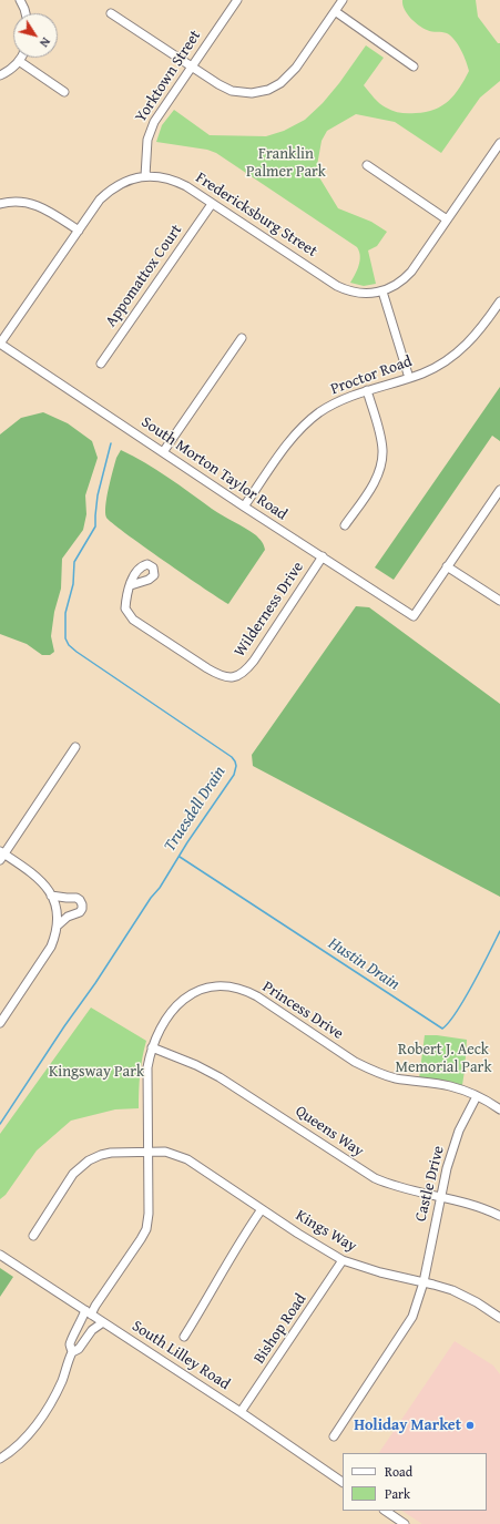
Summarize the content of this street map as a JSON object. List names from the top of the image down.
{
  "streets": {
    "street": [
      "Yorktown Street",
      "Fredericksburg Street",
      "Appomattox Court",
      "Proctor Road",
      "South Morton Taylor Road",
      "Wilderness Drive",
      "Princess Drive",
      "Queens Way",
      "Castle Drive",
      "Kings Way",
      "Bishop Road",
      "South Lilley Road"
    ]
  },
  "crossings": [
    ["Yorktown Street", "Fredericksburg Street"],
    ["Fredericksburg Street", "Appomattox Court"],
    ["Fredericksburg Street", "South Morton Taylor Road"],
    ["Proctor Road", "South Morton Taylor Road"],
    ["South Morton Taylor Road", "Wilderness Drive"],
    ["Princess Drive", "Queens Way"],
    ["Princess Drive", "Castle Drive"],
    ["Princess Drive", "Kings Way"],
    ["Princess Drive", "South Lilley Road"],
    ["Queens Way", "Castle Drive"],
    ["Castle Drive", "Kings Way"],
    ["Kings Way", "Bishop Road"],
    ["Bishop Road", "South Lilley Road"]
  ],
  "water": ["Truesdell Drain", "Hustin Drain"],
  "parks": ["Franklin Palmer Park", "Robert J. Aeck Memorial Park", "Kingsway Park"],
  "places": ["Holiday Market"],
  "legend": ["Road", "Park"],
  "north": "bottom right"
}
